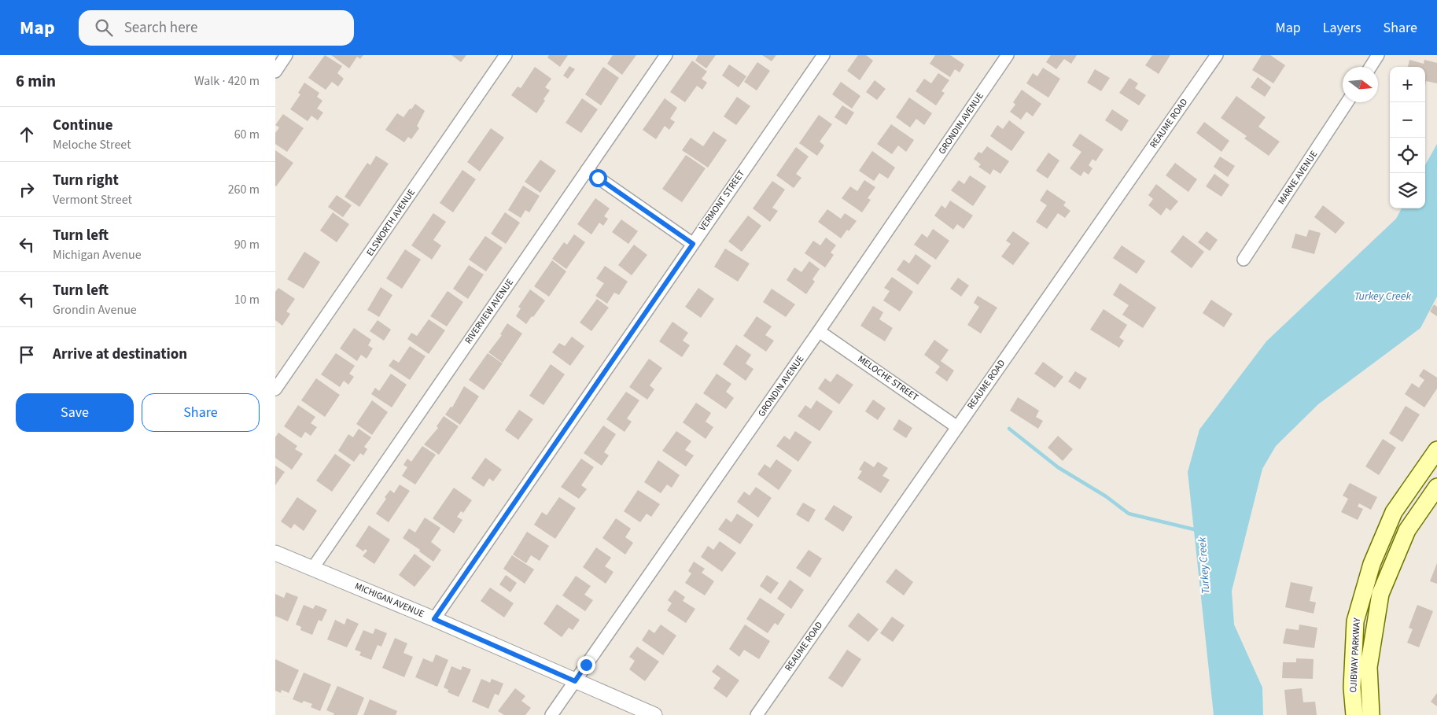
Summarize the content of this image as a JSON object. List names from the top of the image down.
{
  "streets": {
    "main road": ["OJIBWAY PARKWAY"],
    "street": [
      "GRONDIN AVENUE",
      "REAUME ROAD",
      "MARNE AVENUE",
      "VERMONT STREET",
      "ELSWORTH AVENUE",
      "RIVERVIEW AVENUE",
      "MELOCHE STREET",
      "MICHIGAN AVENUE"
    ]
  },
  "crossings": [
    ["GRONDIN AVENUE", "MELOCHE STREET"],
    ["GRONDIN AVENUE", "MICHIGAN AVENUE"],
    ["REAUME ROAD", "MELOCHE STREET"],
    ["VERMONT STREET", "MICHIGAN AVENUE"],
    ["RIVERVIEW AVENUE", "MICHIGAN AVENUE"]
  ],
  "water": ["Turkey Creek"],
  "north": "right",
  "page": {
    "header": "Map",
    "search": "Search here",
    "nav": ["Map", "Layers", "Share"],
    "heading": ["6 min", "Walk · 420 m"],
    "map_buttons": ["+", "−"],
    "list": [
      ["Continue", "Meloche Street", "60 m"],
      ["Turn right", "Vermont Street", "260 m"],
      ["Turn left", "Michigan Avenue", "90 m"],
      ["Turn left", "Grondin Avenue", "10 m"],
      "Arrive at destination"
    ],
    "buttons": ["Save", "Share"]
  }
}
